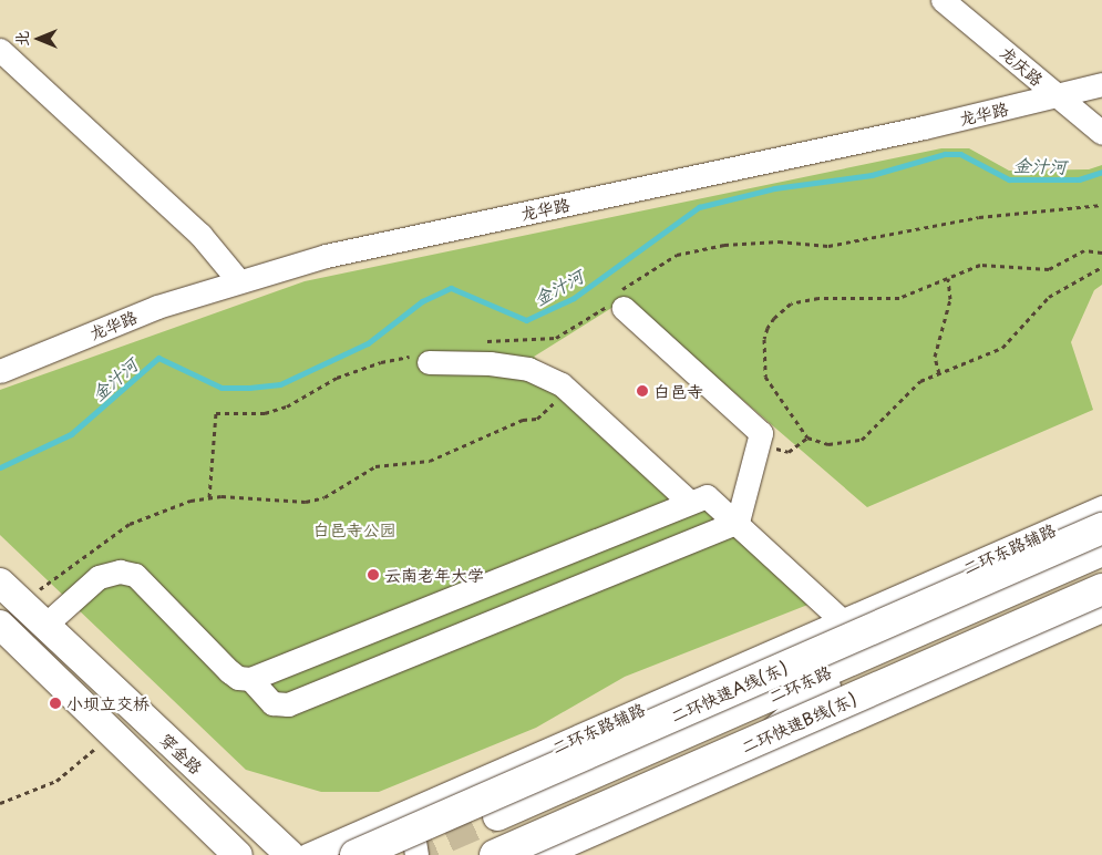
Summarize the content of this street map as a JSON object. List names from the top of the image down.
{
  "streets": {
    "highway": ["二环快速A线(东)", "二环快速B线(东)"],
    "main road": ["二环东路", "穿金路"],
    "street": ["龙庆路", "龙华路", "二环东路辅路"]
  },
  "crossings": [
    ["龙庆路", "龙华路"],
    ["二环东路", "二环快速B线(东)"]
  ],
  "water": ["金汁河"],
  "parks": ["白邑寺公园"],
  "places": ["白邑寺", "云南老年大学", "小坝立交桥"],
  "north": "left"
}
